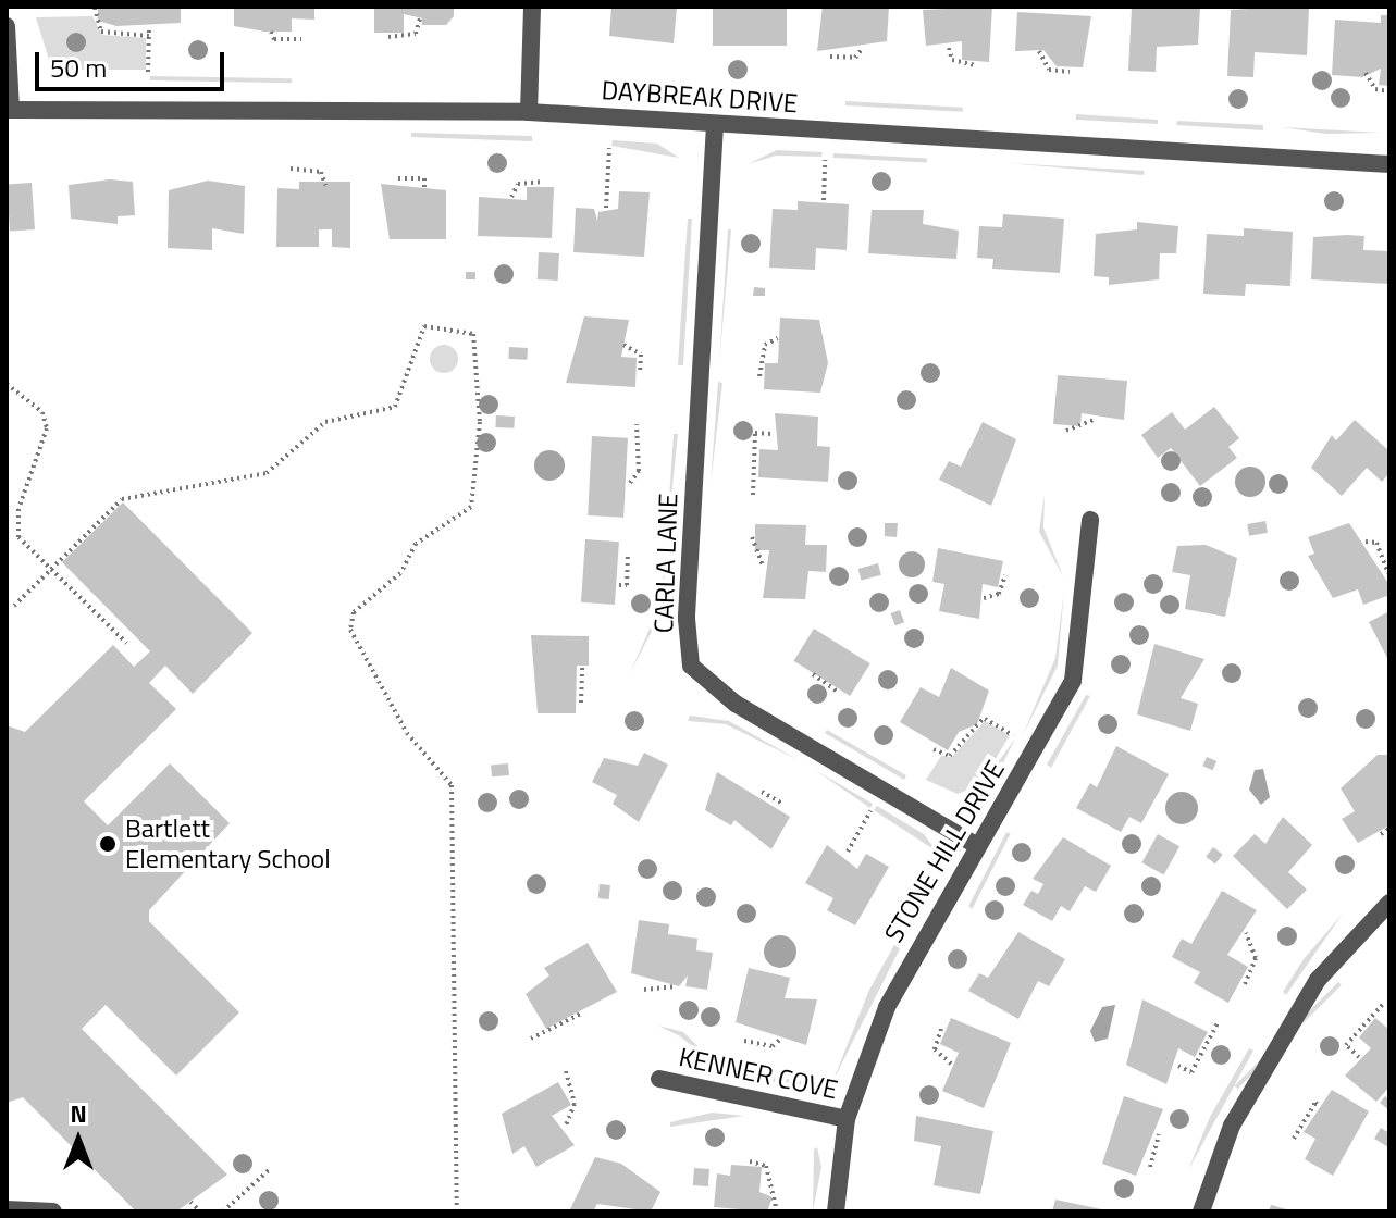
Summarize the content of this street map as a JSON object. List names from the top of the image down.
{
  "streets": {
    "street": [
      "DAYBREAK DRIVE",
      "CARLA LANE",
      "STONE HILL DRIVE",
      "KENNER COVE"
    ]
  },
  "crossings": [
    ["DAYBREAK DRIVE", "CARLA LANE"],
    ["CARLA LANE", "STONE HILL DRIVE"],
    ["STONE HILL DRIVE", "KENNER COVE"]
  ],
  "places": ["Bartlett Elementary School"],
  "scale_bar": "50 m",
  "north": "top"
}
